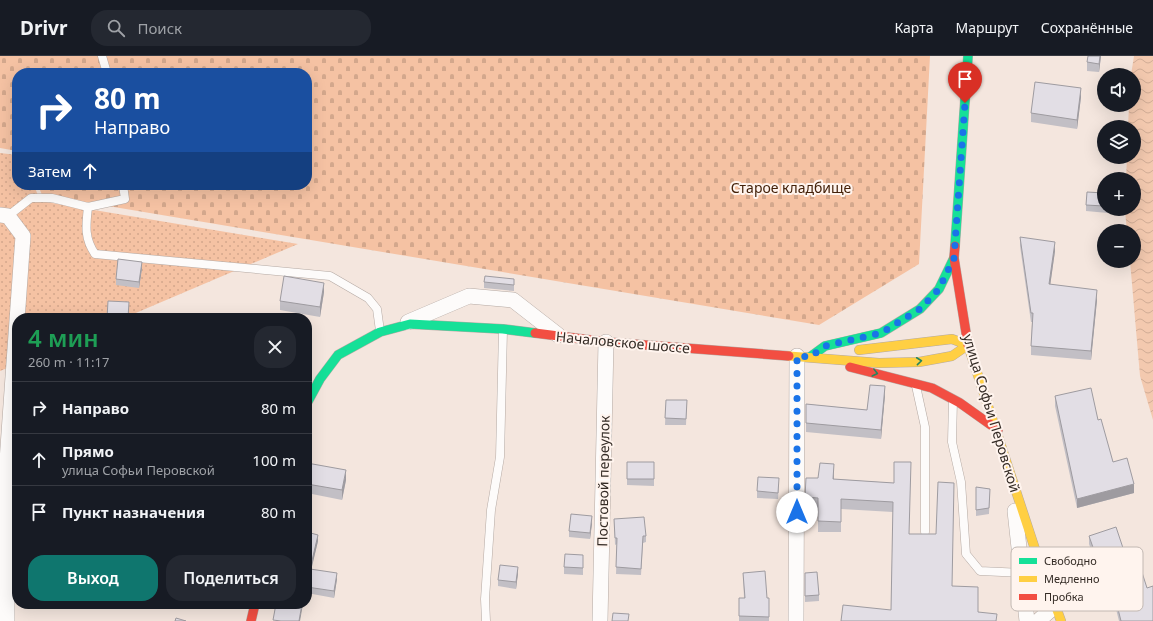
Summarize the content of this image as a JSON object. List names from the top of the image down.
{
  "streets": {
    "main road": ["Началовское шоссе", "улица Софьи Перовской"],
    "street": ["Постовой переулок"]
  },
  "crossings": [
    ["Началовское шоссе", "улица Софьи Перовской"],
    ["Началовское шоссе", "Постовой переулок"]
  ],
  "parks": ["Старое кладбище"],
  "legend": ["Свободно", "Медленно", "Пробка"],
  "page": {
    "header": "Drivr",
    "search": "Поиск",
    "nav": ["Карта", "Маршрут", "Сохранённые"],
    "map_buttons": ["+", "−"],
    "turn": ["80 m", "Направо"],
    "then": "Затем",
    "heading": ["4 мин", "260 m · 11:17"],
    "list": [
      {
        "name": "Направо",
        "value": "80 m"
      },
      {
        "name": "Прямо",
        "note": "улица Софьи Перовской",
        "value": "100 m"
      },
      {
        "name": "Пункт назначения",
        "value": "80 m"
      }
    ],
    "buttons": ["Выход", "Поделиться"]
  }
}
